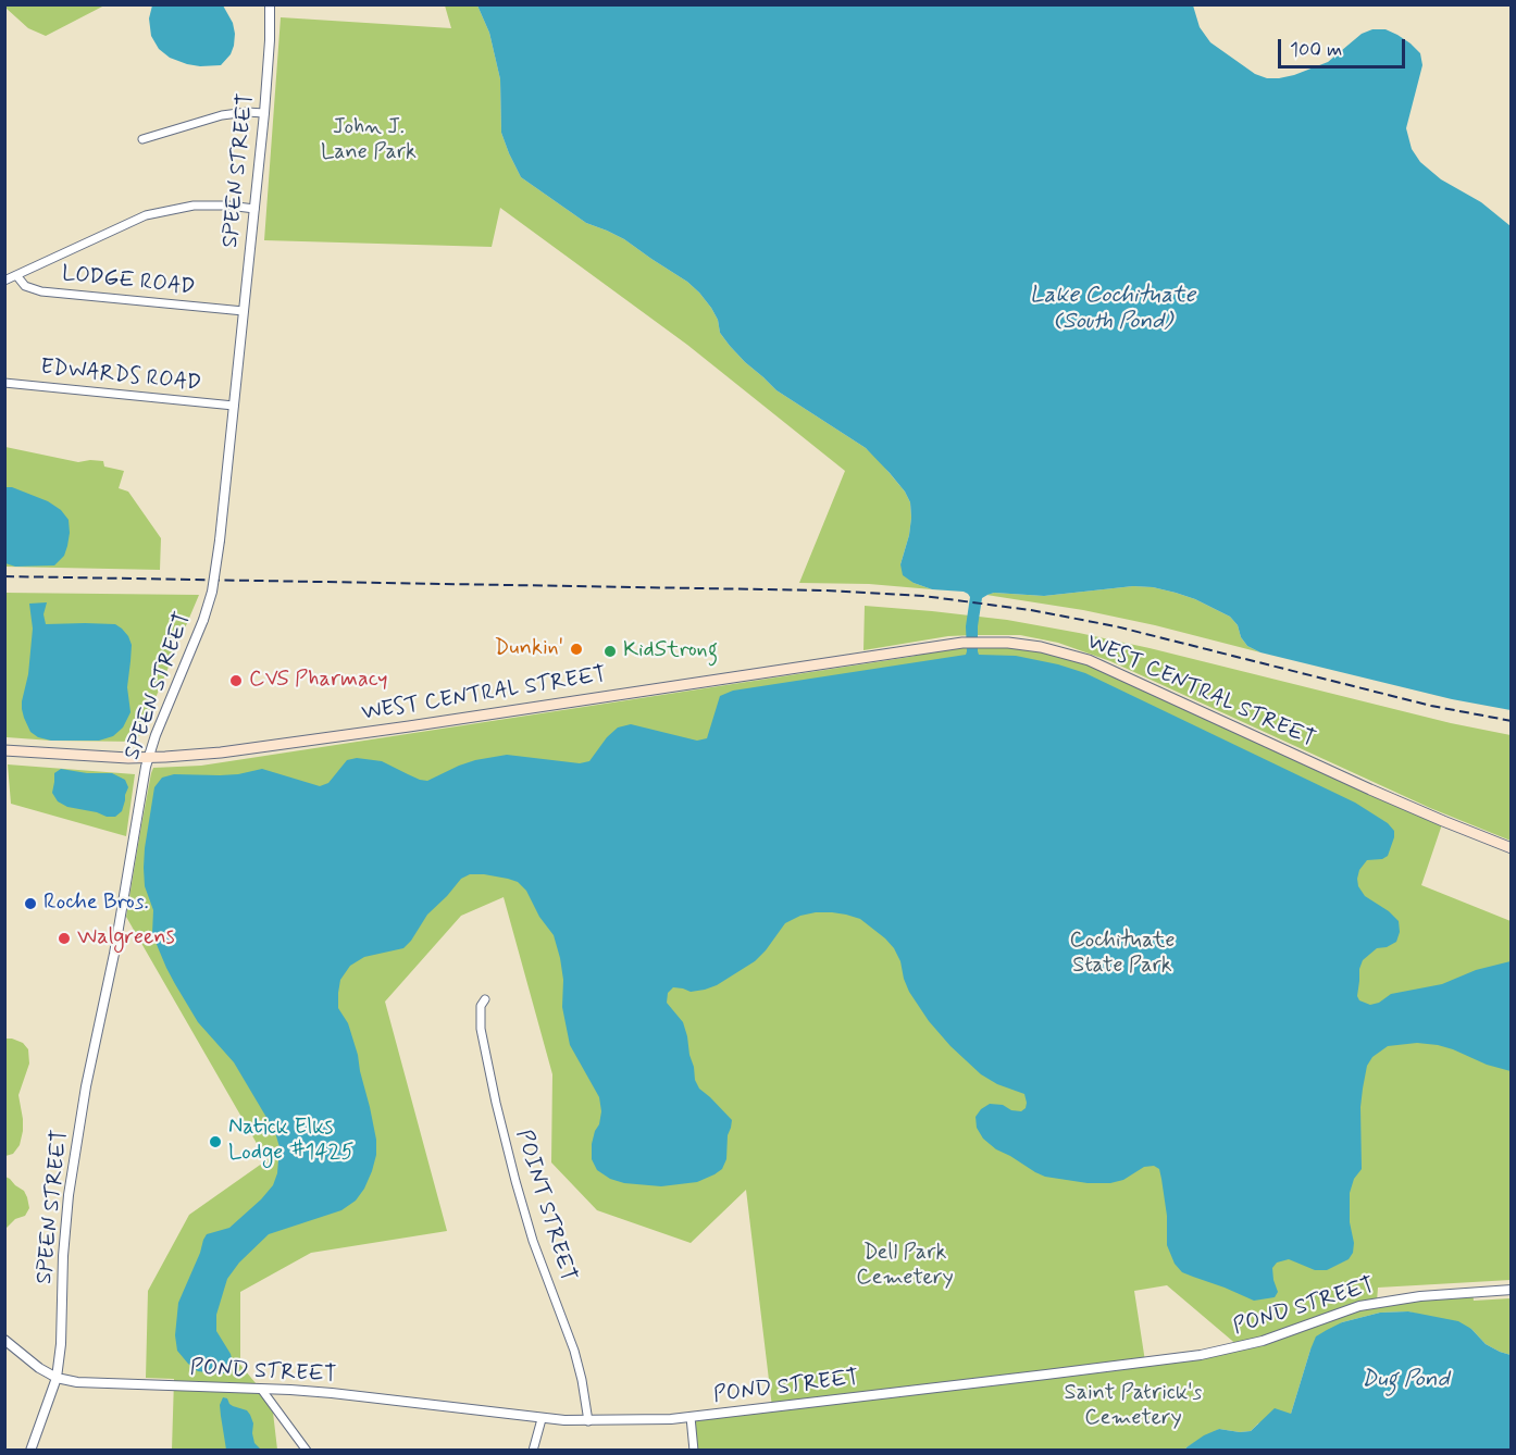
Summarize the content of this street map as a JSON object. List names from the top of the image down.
{
  "streets": {
    "main road": ["WEST CENTRAL STREET"],
    "street": [
      "SPEEN STREET",
      "LODGE ROAD",
      "EDWARDS ROAD",
      "POINT STREET",
      "POND STREET"
    ]
  },
  "crossings": [
    ["SPEEN STREET", "LODGE ROAD"],
    ["SPEEN STREET", "EDWARDS ROAD"],
    ["SPEEN STREET", "WEST CENTRAL STREET"],
    ["SPEEN STREET", "POND STREET"],
    ["POINT STREET", "POND STREET"]
  ],
  "water": ["Lake Cochituate (South Pond)", "Dug Pond"],
  "parks": [
    "John J. Lane Park",
    "Cochituate State Park",
    "Dell Park Cemetery",
    "Saint Patrick's Cemetery"
  ],
  "places": [
    "Dunkin'",
    "KidStrong",
    "CVS Pharmacy",
    "Roche Bros.",
    "Walgreens",
    "Natick Elks Lodge #1425"
  ],
  "scale_bar": "100 m"
}
